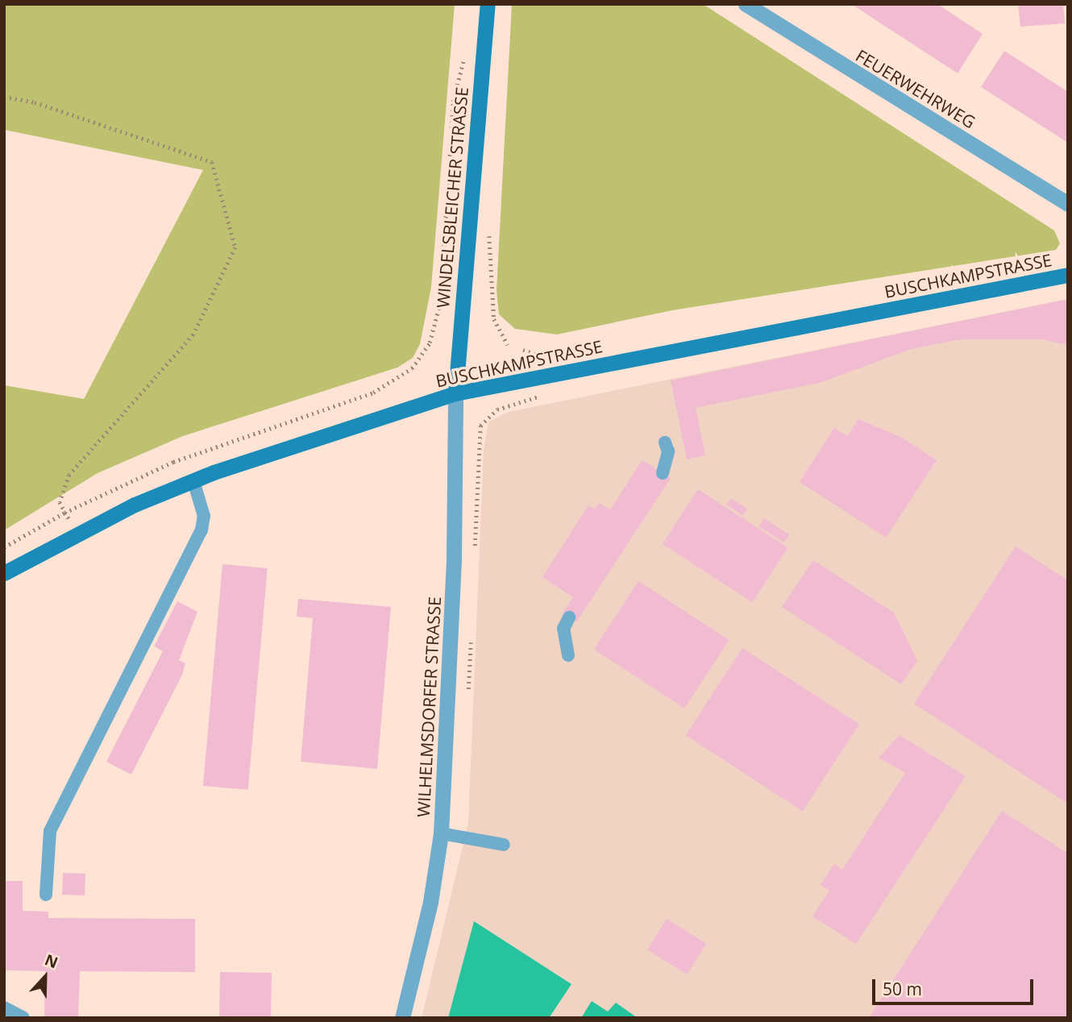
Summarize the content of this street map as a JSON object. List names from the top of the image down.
{
  "streets": {
    "main road": ["WINDELSBLEICHER STRASSE", "BUSCHKAMPSTRASSE"],
    "street": ["FEUERWEHRWEG", "WILHELMSDORFER STRASSE"]
  },
  "crossings": [
    ["WINDELSBLEICHER STRASSE", "BUSCHKAMPSTRASSE"],
    ["WINDELSBLEICHER STRASSE", "WILHELMSDORFER STRASSE"],
    ["BUSCHKAMPSTRASSE", "WILHELMSDORFER STRASSE"]
  ],
  "scale_bar": "50 m",
  "north": "top"
}
